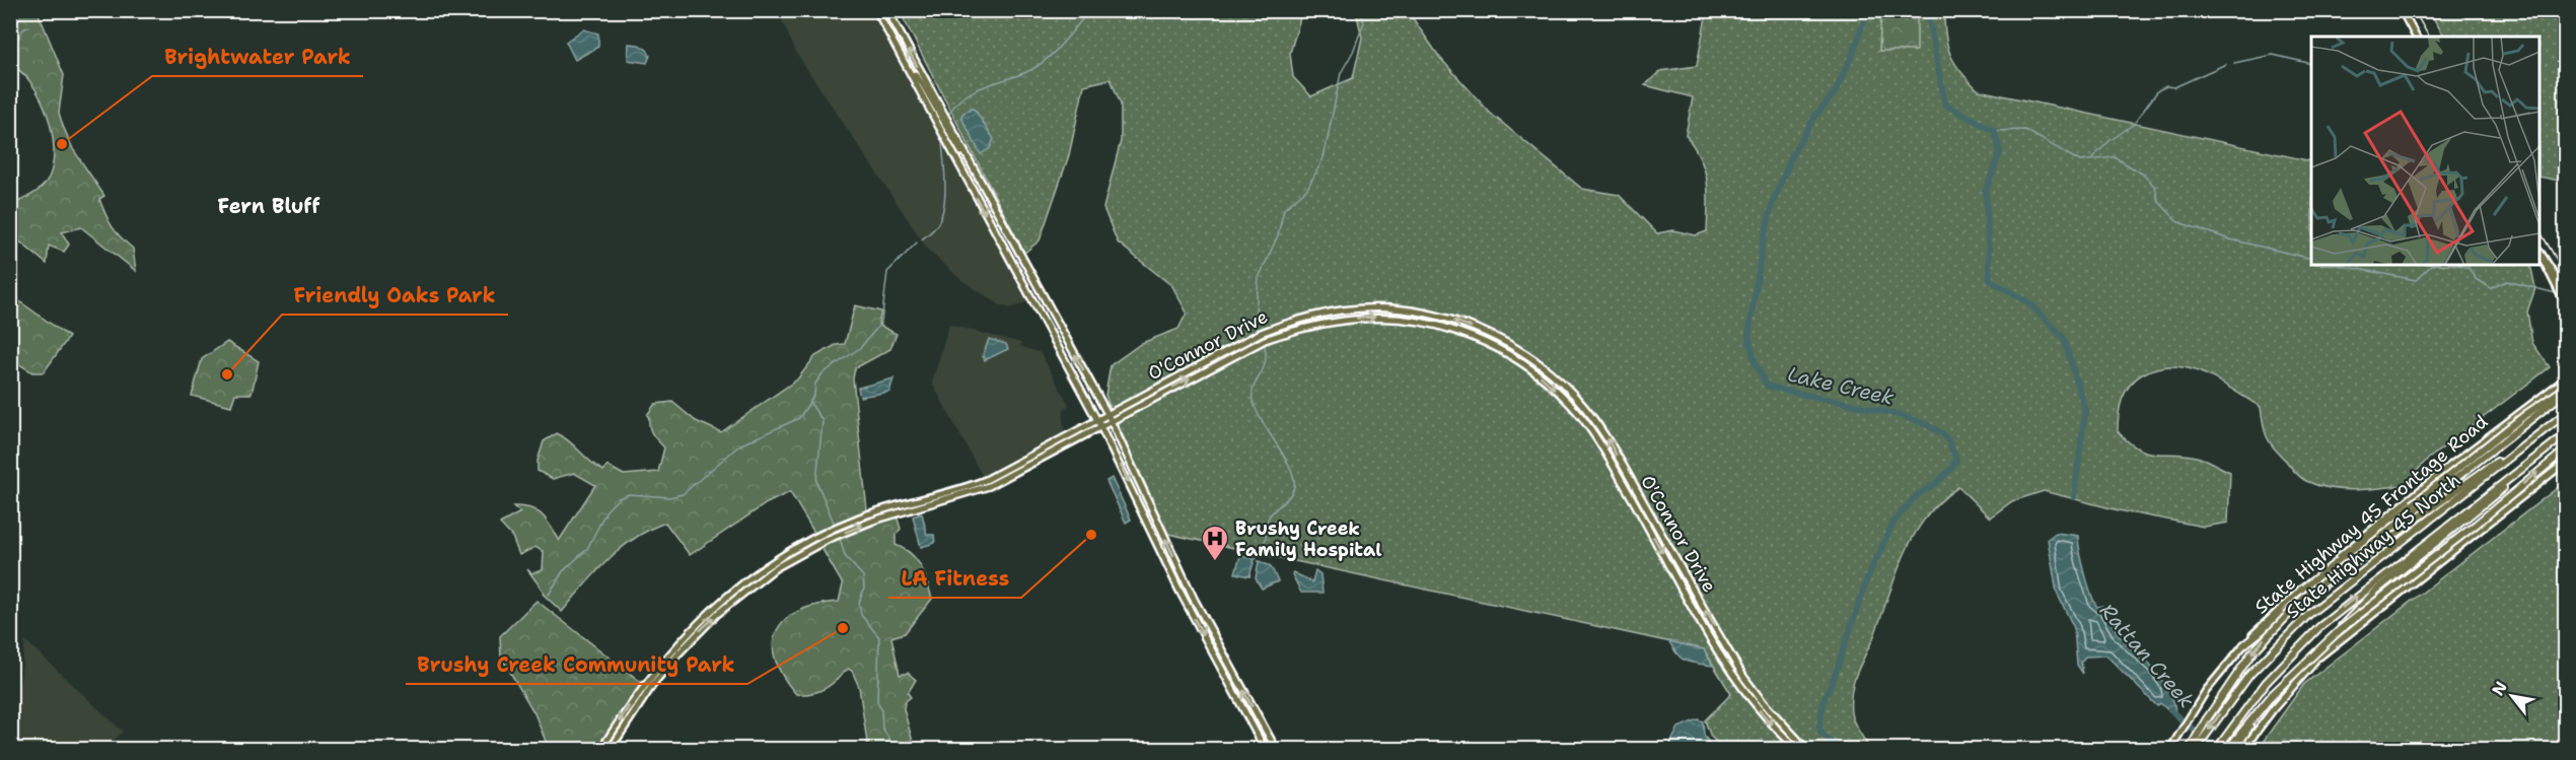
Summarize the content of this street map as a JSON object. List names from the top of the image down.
{
  "streets": {
    "highway": ["State Highway 45 North"],
    "main road": ["O'Connor Drive", "State Highway 45 Frontage Road"]
  },
  "districts": ["Fern Bluff"],
  "water": ["Lake Creek", "Rattan Creek"],
  "places": {
    "other": [
      "Brightwater Park",
      "Friendly Oaks Park",
      "LA Fitness",
      "Brushy Creek Community Park"
    ],
    "hospital": ["Brushy Creek Family Hospital"]
  },
  "north": "top left"
}
